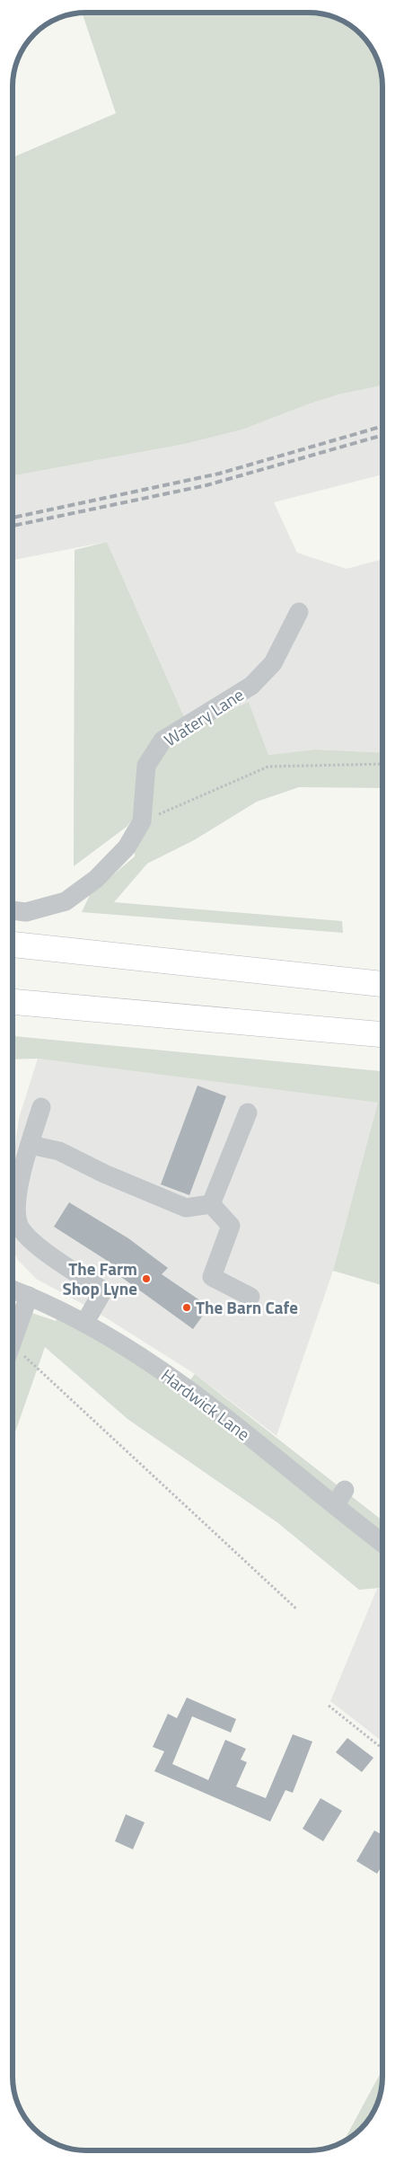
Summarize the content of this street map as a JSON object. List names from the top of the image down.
{
  "streets": {
    "street": ["Watery Lane", "Hardwick Lane"]
  },
  "places": ["The Farm Shop Lyne", "The Barn Cafe"]
}
